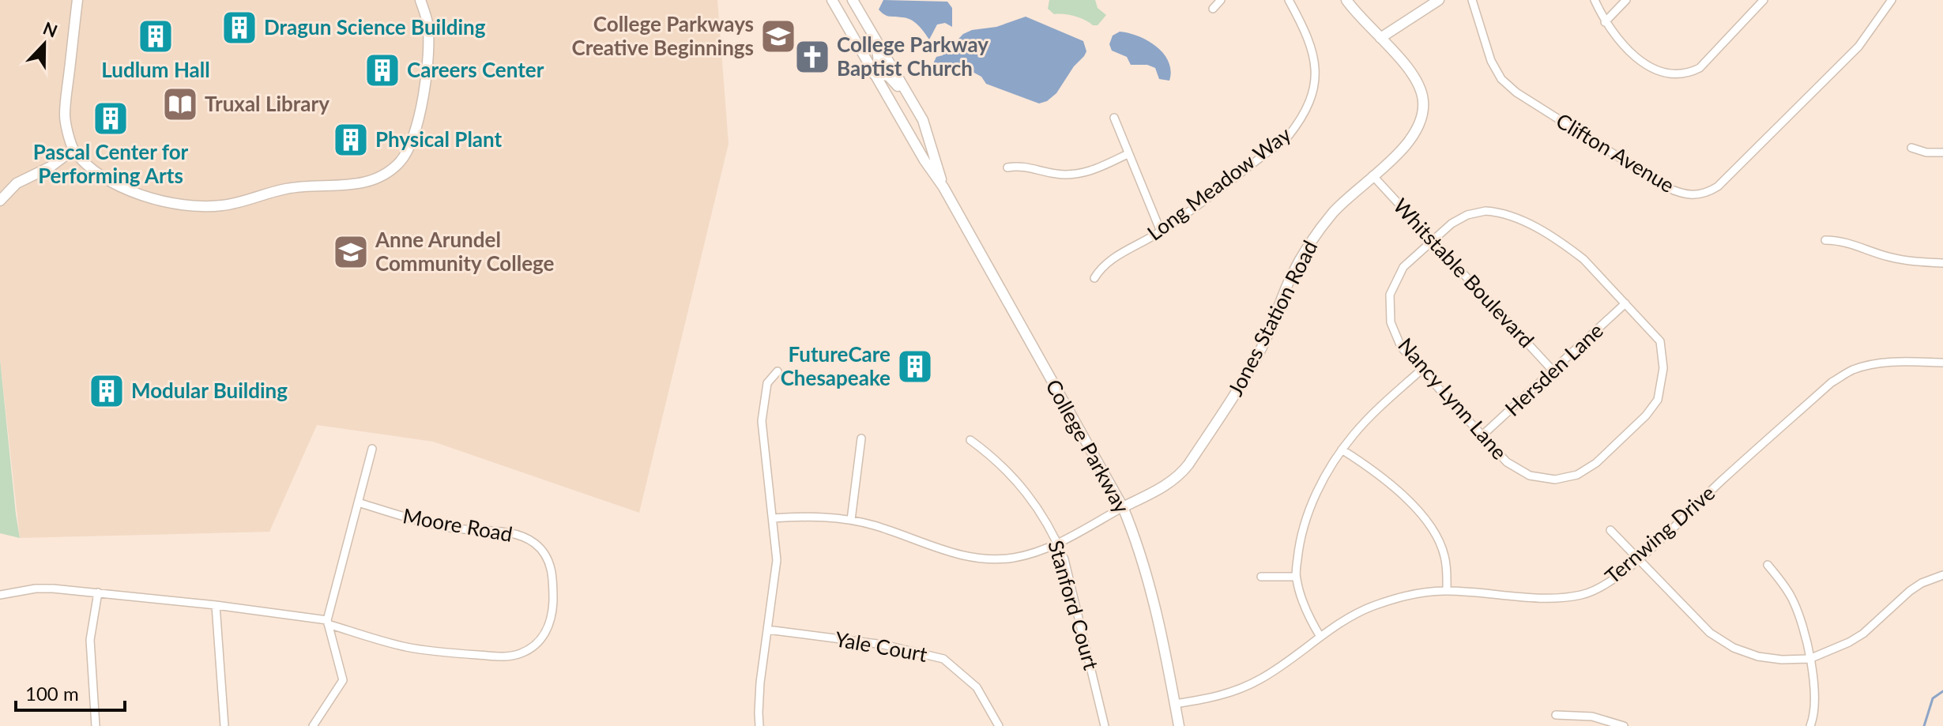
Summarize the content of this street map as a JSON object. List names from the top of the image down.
{
  "streets": {
    "street": [
      "Clifton Avenue",
      "Long Meadow Way",
      "Whitstable Boulevard",
      "Jones Station Road",
      "Hersden Lane",
      "Nancy Lynn Lane",
      "College Parkway",
      "Moore Road",
      "Ternwing Drive",
      "Stanford Court",
      "Yale Court"
    ]
  },
  "crossings": [
    ["Whitstable Boulevard", "Jones Station Road"],
    ["Whitstable Boulevard", "Hersden Lane"],
    ["Whitstable Boulevard", "Nancy Lynn Lane"],
    ["Jones Station Road", "College Parkway"],
    ["Hersden Lane", "Nancy Lynn Lane"],
    ["College Parkway", "Ternwing Drive"]
  ],
  "places": {
    "building": [
      "Dragun Science Building",
      "Ludlum Hall",
      "Careers Center",
      "Pascal Center for Performing Arts",
      "Physical Plant",
      "FutureCare Chesapeake",
      "Modular Building"
    ],
    "school or university": ["College Parkways Creative Beginnings", "Anne Arundel Community College"],
    "church": ["College Parkway Baptist Church"],
    "library": ["Truxal Library"]
  },
  "scale_bar": "100 m",
  "north": "top"
}
